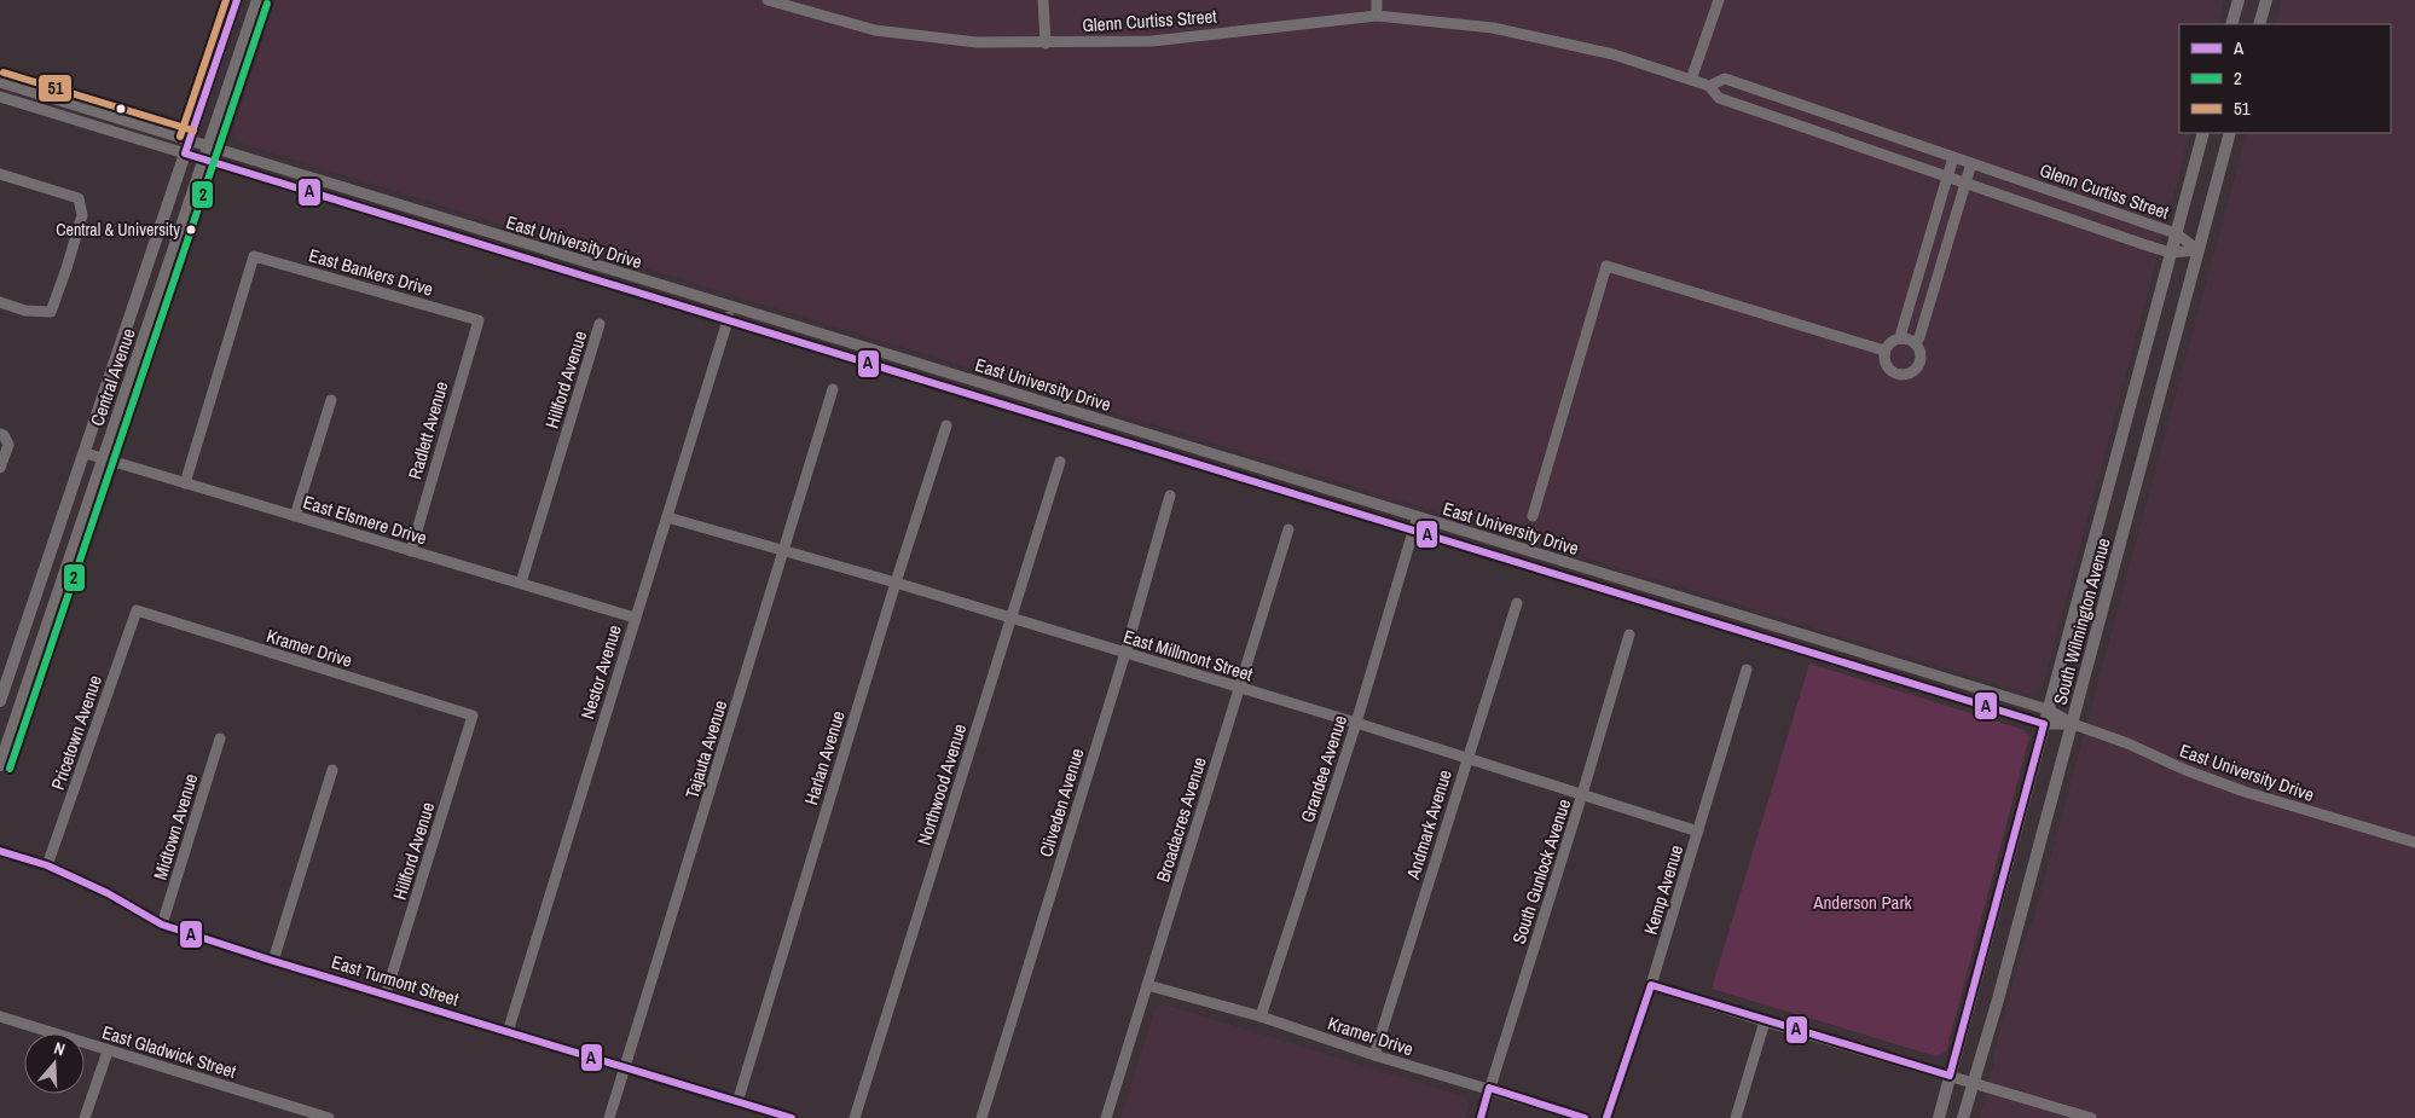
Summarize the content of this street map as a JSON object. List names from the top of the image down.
{
  "streets": {
    "main road": ["Central Avenue", "South Wilmington Avenue"],
    "street": [
      "Glenn Curtiss Street",
      "East University Drive",
      "East Bankers Drive",
      "Hillford Avenue",
      "Radlett Avenue",
      "East Elsmere Drive",
      "Kramer Drive",
      "East Millmont Street",
      "Nestor Avenue",
      "Pricetown Avenue",
      "Tajauta Avenue",
      "Harlan Avenue",
      "Grandee Avenue",
      "Northwood Avenue",
      "Cliveden Avenue",
      "Broadacres Avenue",
      "Andmark Avenue",
      "Midtown Avenue",
      "South Gunlock Avenue",
      "Kemp Avenue",
      "East Turmont Street",
      "East Gladwick Street"
    ]
  },
  "crossings": [
    ["Glenn Curtiss Street", "South Wilmington Avenue"],
    ["East University Drive", "Central Avenue"],
    ["East University Drive", "South Wilmington Avenue"],
    ["East University Drive", "Nestor Avenue"],
    ["East University Drive", "Grandee Avenue"],
    ["East Bankers Drive", "Radlett Avenue"],
    ["East Bankers Drive", "East Elsmere Drive"],
    ["Central Avenue", "East Elsmere Drive"],
    ["Hillford Avenue", "East Elsmere Drive"],
    ["Hillford Avenue", "Kramer Drive"],
    ["Hillford Avenue", "East Turmont Street"],
    ["Radlett Avenue", "East Elsmere Drive"],
    ["East Elsmere Drive", "Nestor Avenue"],
    ["Kramer Drive", "Pricetown Avenue"],
    ["Kramer Drive", "Grandee Avenue"],
    ["Kramer Drive", "Broadacres Avenue"],
    ["Kramer Drive", "Andmark Avenue"],
    ["Kramer Drive", "South Gunlock Avenue"],
    ["East Millmont Street", "Nestor Avenue"],
    ["East Millmont Street", "Tajauta Avenue"],
    ["East Millmont Street", "Harlan Avenue"],
    ["East Millmont Street", "Grandee Avenue"],
    ["East Millmont Street", "Northwood Avenue"],
    ["East Millmont Street", "Cliveden Avenue"],
    ["East Millmont Street", "Broadacres Avenue"],
    ["East Millmont Street", "Andmark Avenue"],
    ["East Millmont Street", "South Gunlock Avenue"],
    ["East Millmont Street", "Kemp Avenue"],
    ["Nestor Avenue", "East Turmont Street"],
    ["Pricetown Avenue", "East Turmont Street"],
    ["Tajauta Avenue", "East Turmont Street"],
    ["Harlan Avenue", "East Turmont Street"],
    ["Midtown Avenue", "East Turmont Street"]
  ],
  "parks": ["Anderson Park"],
  "places": ["Central & University"],
  "lines": ["transit line A", "transit line 51", "transit line 2"],
  "legend": ["A", "2", "51"],
  "north": "top"
}
